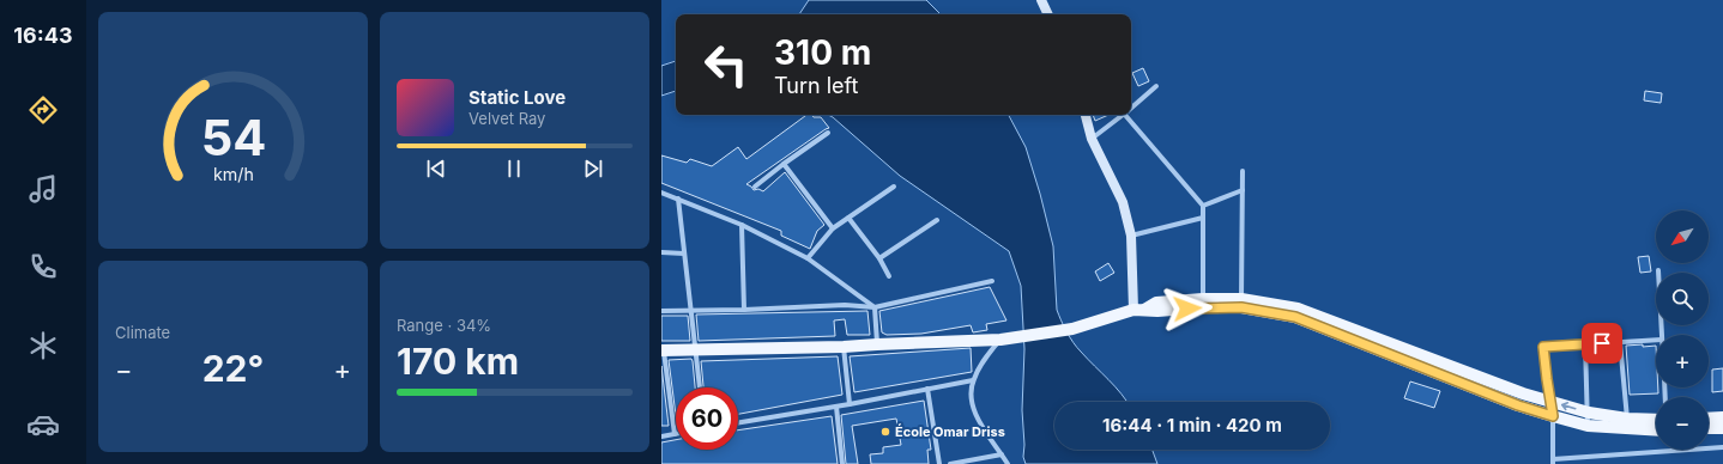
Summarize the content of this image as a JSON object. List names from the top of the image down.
{
  "places": ["École Omar Driss"],
  "north": "bottom left",
  "page": {
    "tabs": "16:43",
    "turn": ["310 m", "Turn left"],
    "song": ["Static Love", "Velvet Ray"],
    "map_buttons": ["+", "−"],
    "tile": [
      "Climate",
      ["Range · 34%", "170 km"]
    ],
    "heat": ["−", "22°", "+"],
    "limit": "60",
    "trip": "16:44 · 1 min · 420 m",
    "gauge": ["54", "km/h"]
  }
}
